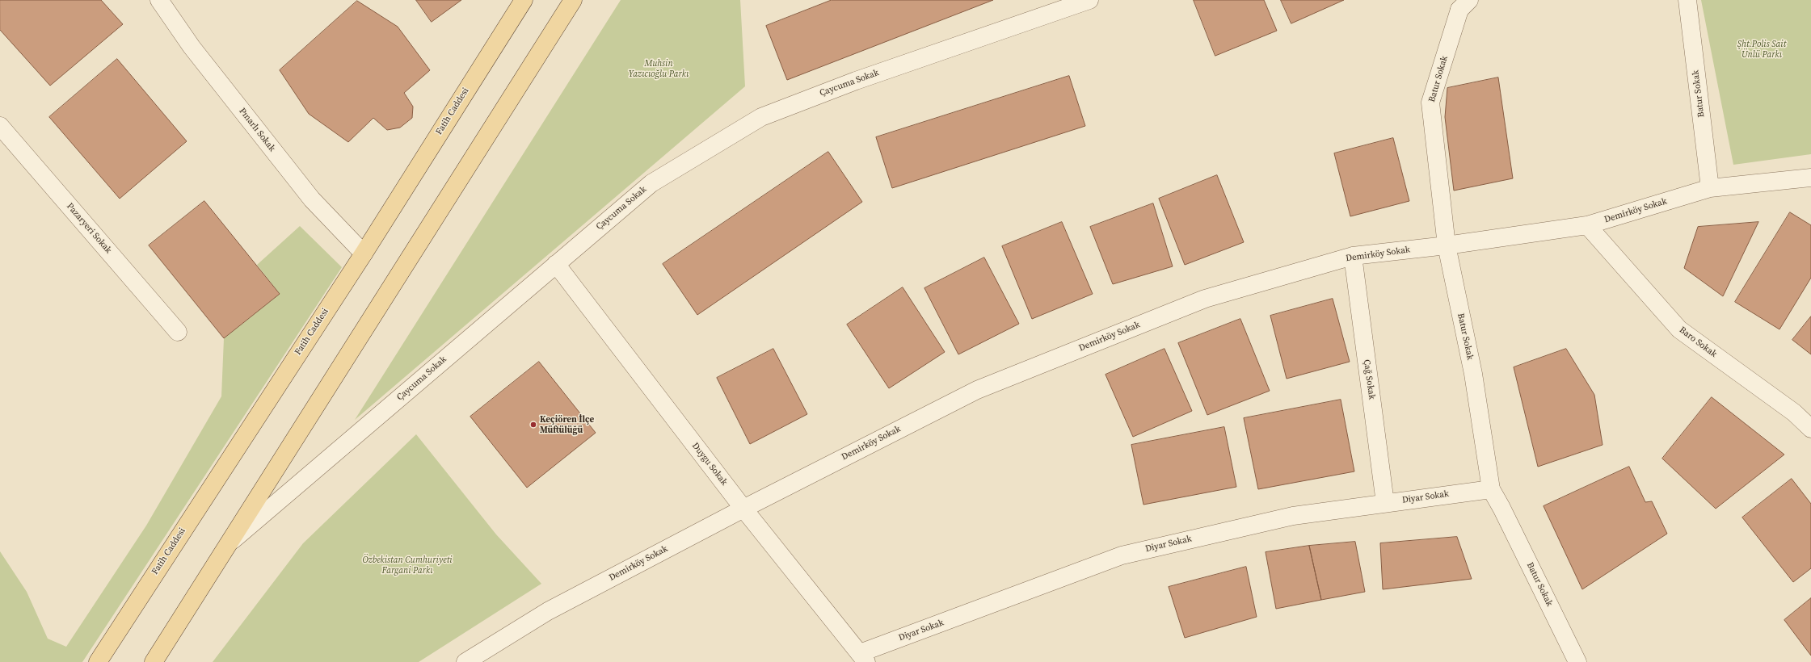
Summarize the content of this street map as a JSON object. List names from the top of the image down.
{
  "streets": {
    "main road": ["Fatih Caddesi"],
    "street": [
      "Batur Sokak",
      "Çaycuma Sokak",
      "Pınarlı Sokak",
      "Demirköy Sokak",
      "Pazaryeri Sokak",
      "Baro Sokak",
      "Çağ Sokak",
      "Duygu Sokak",
      "Diyar Sokak"
    ]
  },
  "crossings": [
    ["Batur Sokak", "Demirköy Sokak"],
    ["Batur Sokak", "Diyar Sokak"],
    ["Çaycuma Sokak", "Duygu Sokak"],
    ["Fatih Caddesi", "Pınarlı Sokak"],
    ["Demirköy Sokak", "Baro Sokak"],
    ["Demirköy Sokak", "Çağ Sokak"],
    ["Demirköy Sokak", "Duygu Sokak"],
    ["Çağ Sokak", "Diyar Sokak"],
    ["Duygu Sokak", "Diyar Sokak"]
  ],
  "parks": ["Şht.Polis Sait Ünlü Parkı", "Muhsin Yazıcıoğlu Parkı", "Özbekistan Cumhuriyeti Fargani Parkı"],
  "places": ["Keçiören İlçe Müftülüğü"]
}
